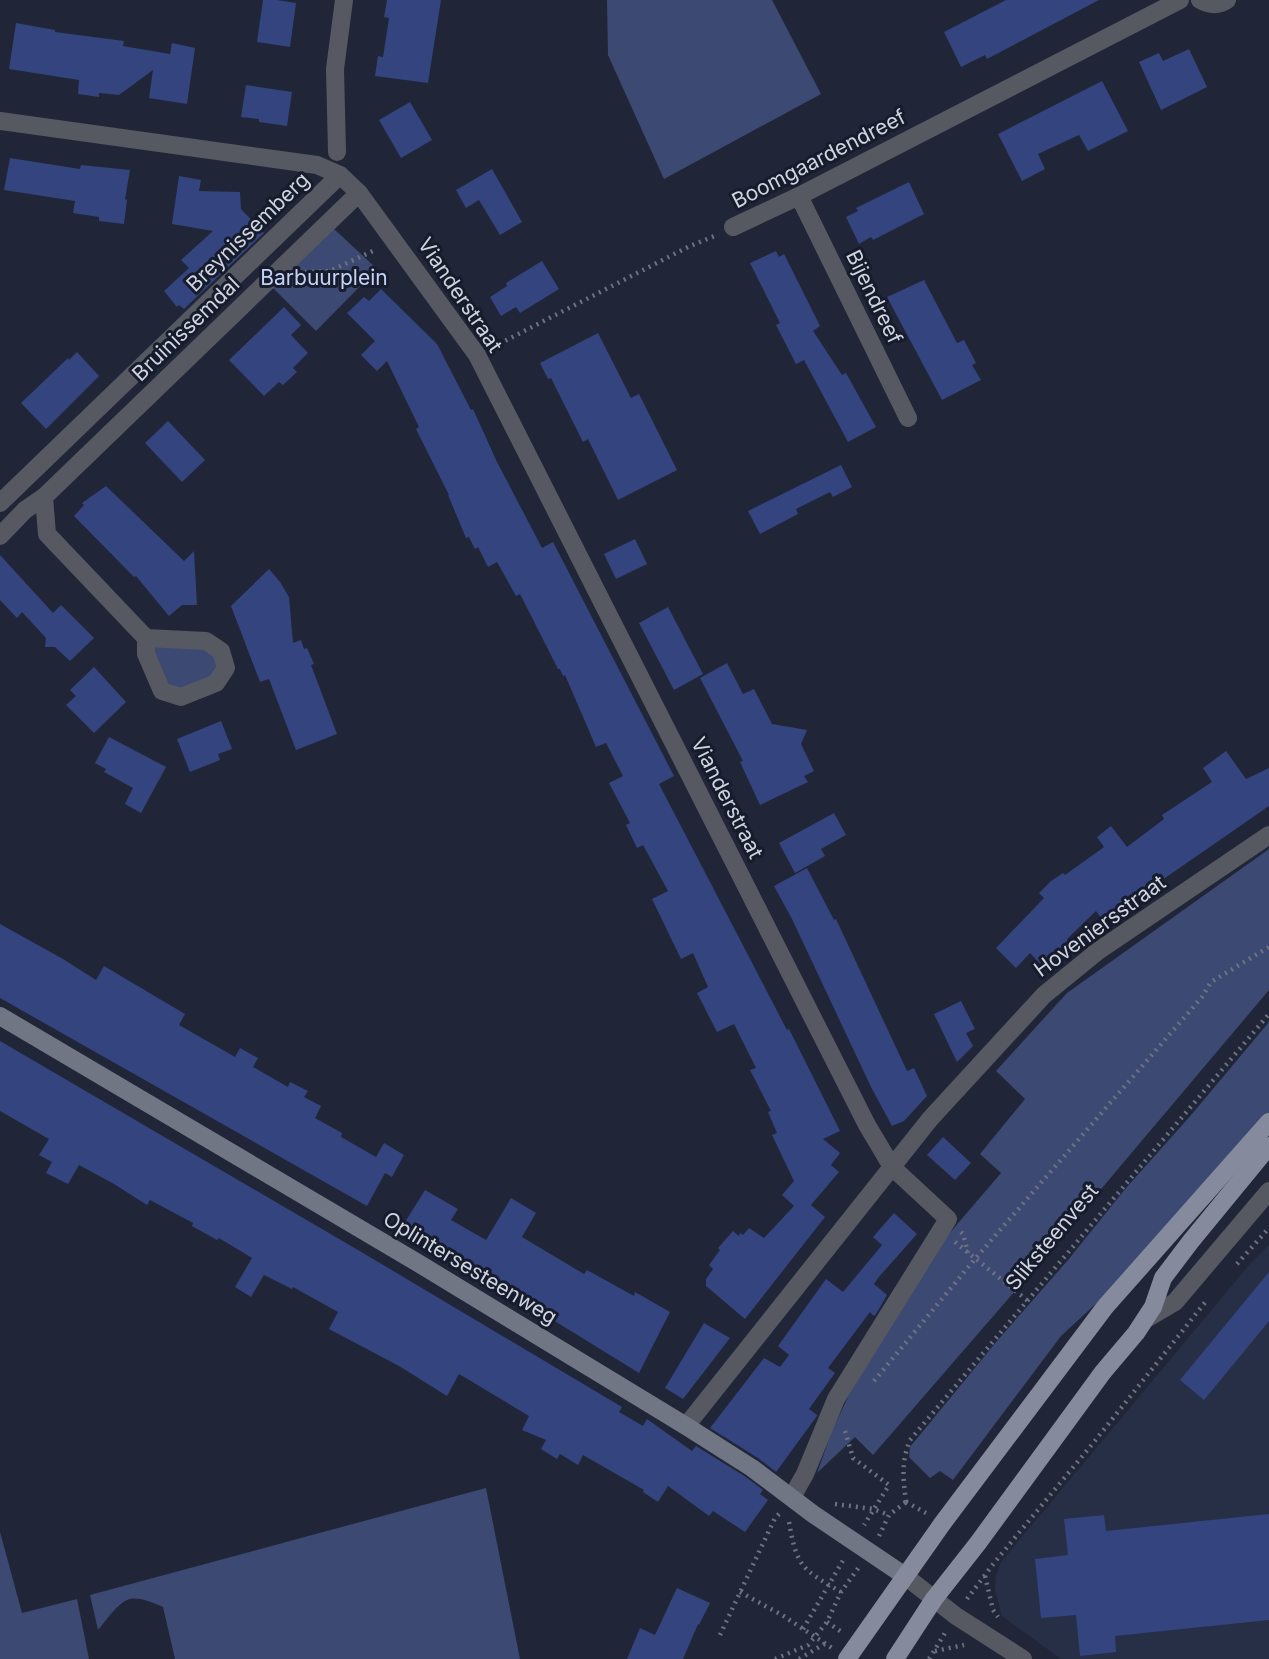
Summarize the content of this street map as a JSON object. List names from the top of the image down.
{
  "streets": {
    "street": [
      "Boomgaardendreef",
      "Breynissemberg",
      "Vianderstraat",
      "Bijendreef",
      "Bruinissemdal",
      "Hoveniersstraat",
      "Oplintersesteenweg"
    ],
    "path": ["Sliksteenvest"]
  },
  "crossings": [
    ["Boomgaardendreef", "Vianderstraat"],
    ["Boomgaardendreef", "Bijendreef"],
    ["Breynissemberg", "Vianderstraat"],
    ["Vianderstraat", "Bruinissemdal"],
    ["Vianderstraat", "Hoveniersstraat"]
  ],
  "parks": ["Barbuurplein"]
}
